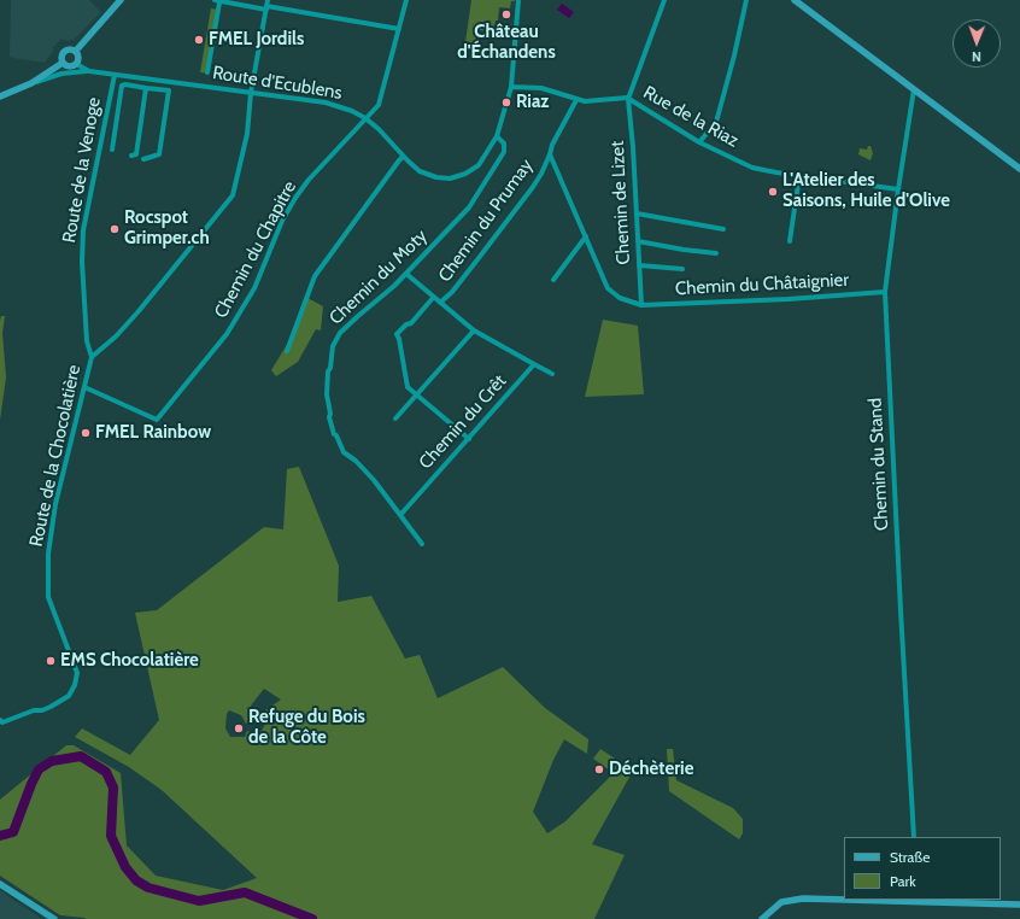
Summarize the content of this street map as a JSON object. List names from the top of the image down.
{
  "streets": {
    "street": [
      "Route d'Ecublens",
      "Rue de la Riaz",
      "Route de la Venoge",
      "Chemin de Lizet",
      "Chemin du Prumay",
      "Chemin du Chapitre",
      "Chemin du Moty",
      "Chemin du Châtaignier",
      "Chemin du Crêt",
      "Route de la Chocolatière",
      "Chemin du Stand"
    ]
  },
  "crossings": [
    ["Route d'Ecublens", "Rue de la Riaz"],
    ["Route d'Ecublens", "Route de la Venoge"],
    ["Route d'Ecublens", "Chemin du Chapitre"],
    ["Route d'Ecublens", "Chemin du Moty"],
    ["Route d'Ecublens", "Route de la Chocolatière"],
    ["Rue de la Riaz", "Chemin de Lizet"],
    ["Rue de la Riaz", "Chemin du Prumay"],
    ["Rue de la Riaz", "Chemin du Stand"],
    ["Route de la Venoge", "Route de la Chocolatière"],
    ["Chemin de Lizet", "Chemin du Châtaignier"],
    ["Chemin du Chapitre", "Route de la Chocolatière"],
    ["Chemin du Moty", "Chemin du Crêt"],
    ["Chemin du Châtaignier", "Chemin du Stand"]
  ],
  "places": [
    "Château d'Échandens",
    "FMEL Jordils",
    "Riaz",
    "L'Atelier des Saisons, Huile d'Olive",
    "Rocspot Grimper.ch",
    "FMEL Rainbow",
    "EMS Chocolatière",
    "Refuge du Bois de la Côte",
    "Déchèterie"
  ],
  "legend": ["Straße", "Park"],
  "north": "bottom"
}
